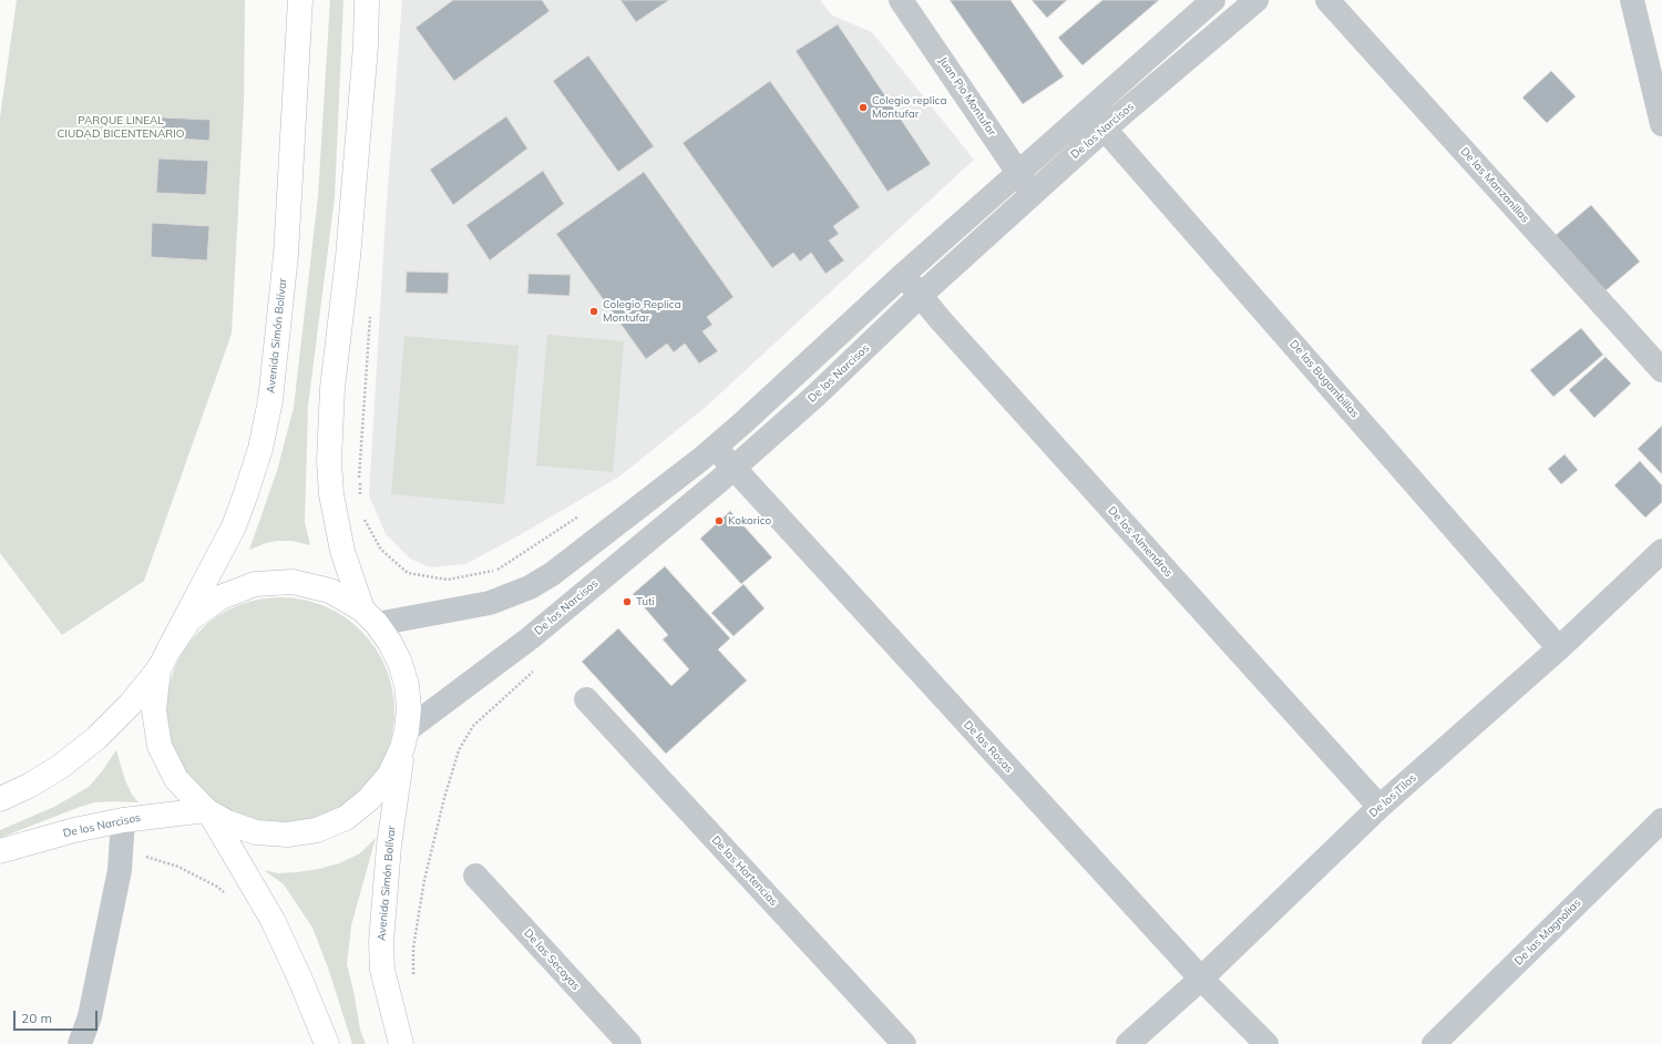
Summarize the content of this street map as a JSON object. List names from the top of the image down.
{
  "streets": {
    "main road": ["De los Narcisos", "Avenida Simón Bolívar"],
    "street": [
      "Juan Pio Montufar",
      "De las Manzanillas",
      "De las Bugambillas",
      "De los Almendros",
      "De las Rosas",
      "De los Tilos",
      "De las Hortencias",
      "De las Magnolias",
      "De las Secoyas"
    ]
  },
  "crossings": [
    ["Juan Pio Montufar", "De los Narcisos"],
    ["De los Narcisos", "Avenida Simón Bolívar"],
    ["De los Narcisos", "De las Bugambillas"],
    ["De los Narcisos", "De los Almendros"],
    ["De los Narcisos", "De las Rosas"],
    ["De las Bugambillas", "De los Tilos"],
    ["De los Almendros", "De los Tilos"],
    ["De las Rosas", "De los Tilos"]
  ],
  "parks": ["PARQUE LINEAL CIUDAD BICENTENARIO"],
  "places": [
    "Colegio replica Montufar",
    "Colegio Replica Montufar",
    "Kokorico",
    "Tuti"
  ],
  "scale_bar": "20 m"
}
